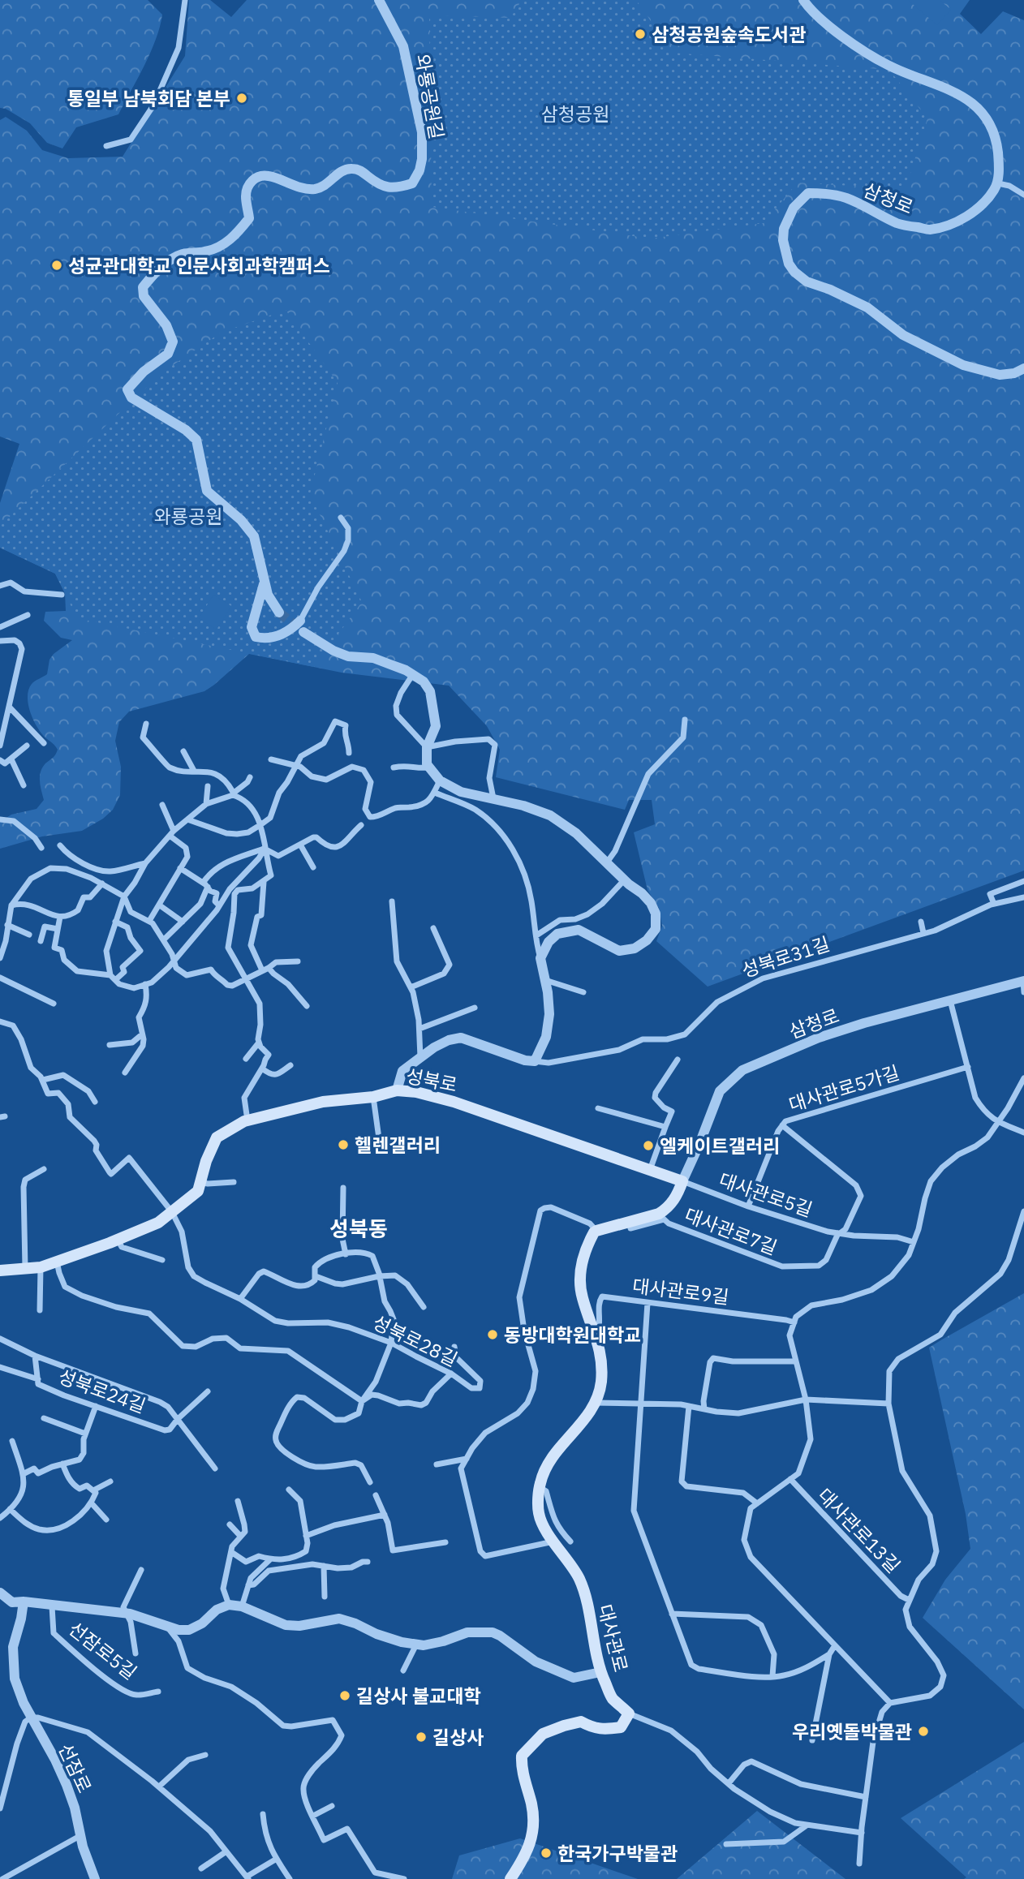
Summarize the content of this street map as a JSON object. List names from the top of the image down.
{
  "streets": {
    "main road": ["성북로", "대사관로"],
    "street": [
      "와룡공원길",
      "삼청로",
      "성북로31길",
      "대사관로5가길",
      "대사관로5길",
      "대사관로7길",
      "대사관로9길",
      "성북로28길",
      "성북로24길",
      "대사관로13길",
      "선잠로5길",
      "선잠로"
    ]
  },
  "crossings": [
    ["삼청로", "성북로"],
    ["삼청로", "대사관로5길"],
    ["성북로31길", "성북로"],
    ["성북로", "대사관로5길"],
    ["성북로", "성북로28길"],
    ["대사관로5가길", "대사관로5길"],
    ["대사관로5길", "대사관로7길"],
    ["대사관로9길", "대사관로"],
    ["선잠로5길", "선잠로"]
  ],
  "districts": ["성북동"],
  "parks": ["삼청공원", "와룡공원"],
  "places": [
    "삼청공원숲속도서관",
    "통일부 남북회담 본부",
    "성균관대학교 인문사회과학캠퍼스",
    "헬렌갤러리",
    "엘케이트갤러리",
    "동방대학원대학교",
    "길상사 불교대학",
    "우리옛돌박물관",
    "길상사",
    "한국가구박물관"
  ]
}
